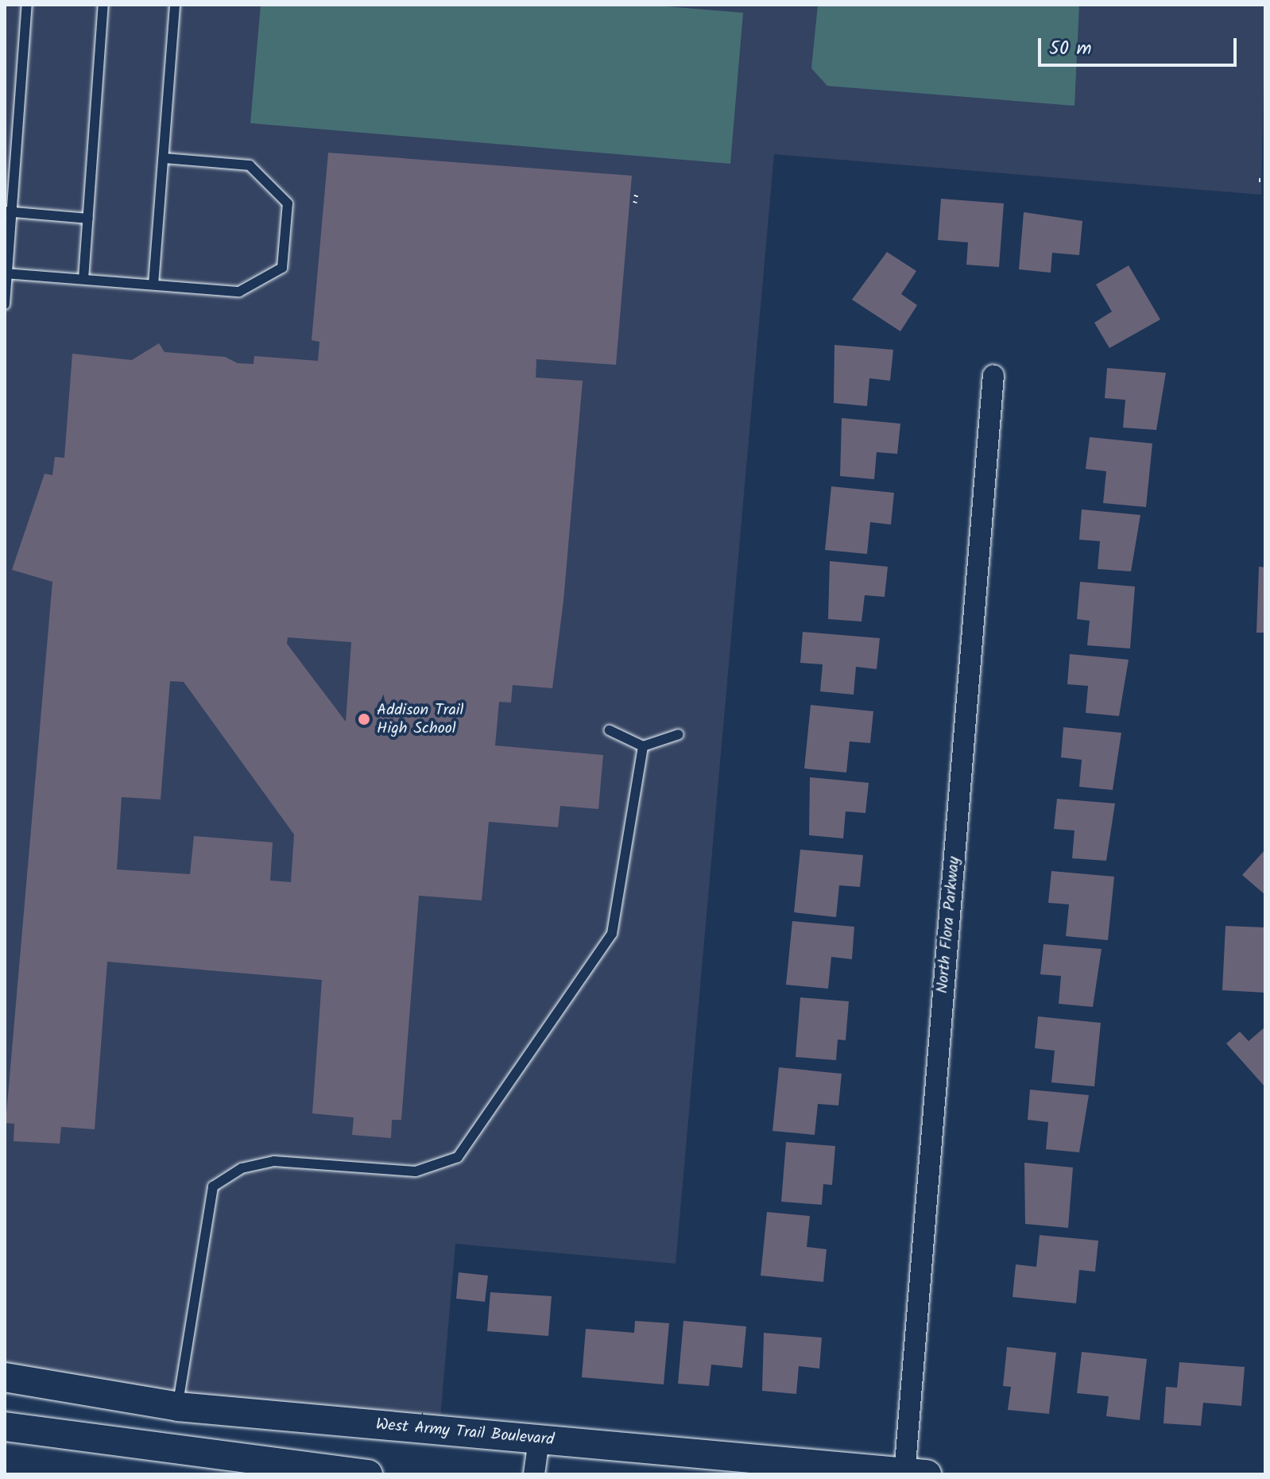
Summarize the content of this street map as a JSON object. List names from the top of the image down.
{
  "streets": {
    "main road": ["West Army Trail Boulevard"],
    "street": ["North Flora Parkway"]
  },
  "crossings": [
    ["North Flora Parkway", "West Army Trail Boulevard"]
  ],
  "places": ["Addison Trail High School"],
  "scale_bar": "50 m"
}
